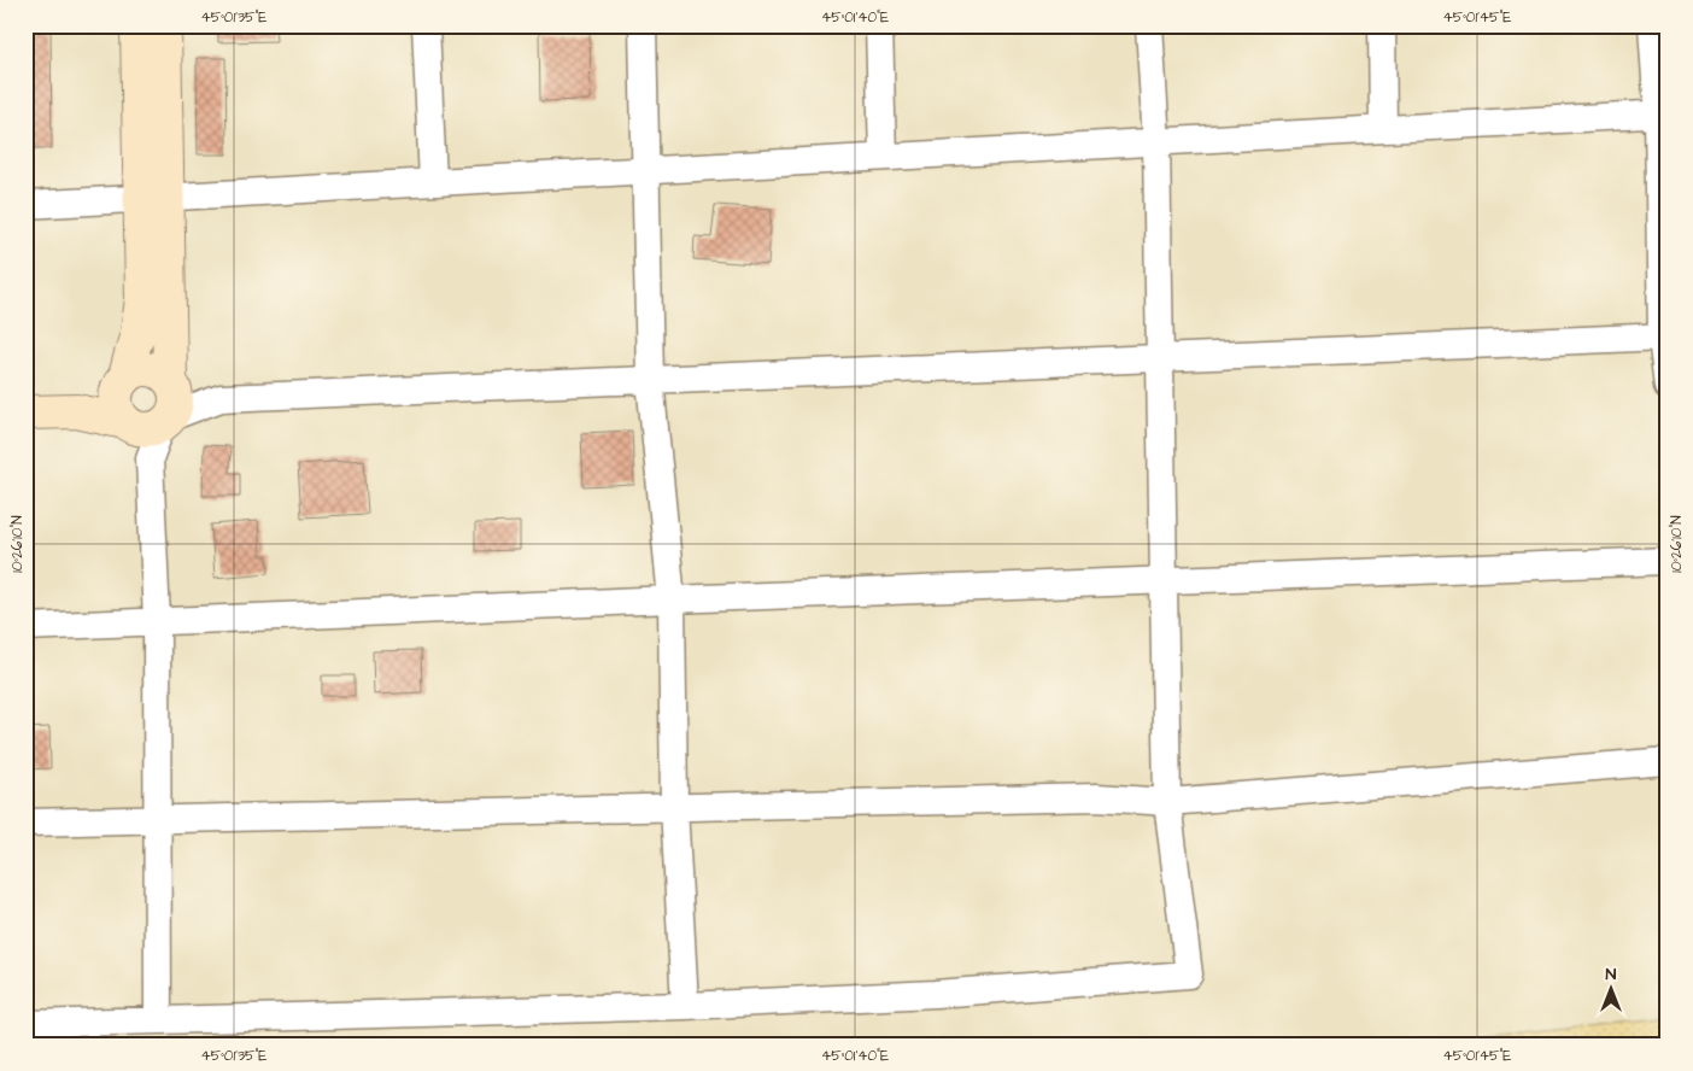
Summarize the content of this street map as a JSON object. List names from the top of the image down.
{
  "north": "top",
  "coordinates": [
    "45°01'35\"E",
    "45°01'40\"E",
    "45°01'45\"E",
    "10°26'10\"N"
  ]
}
